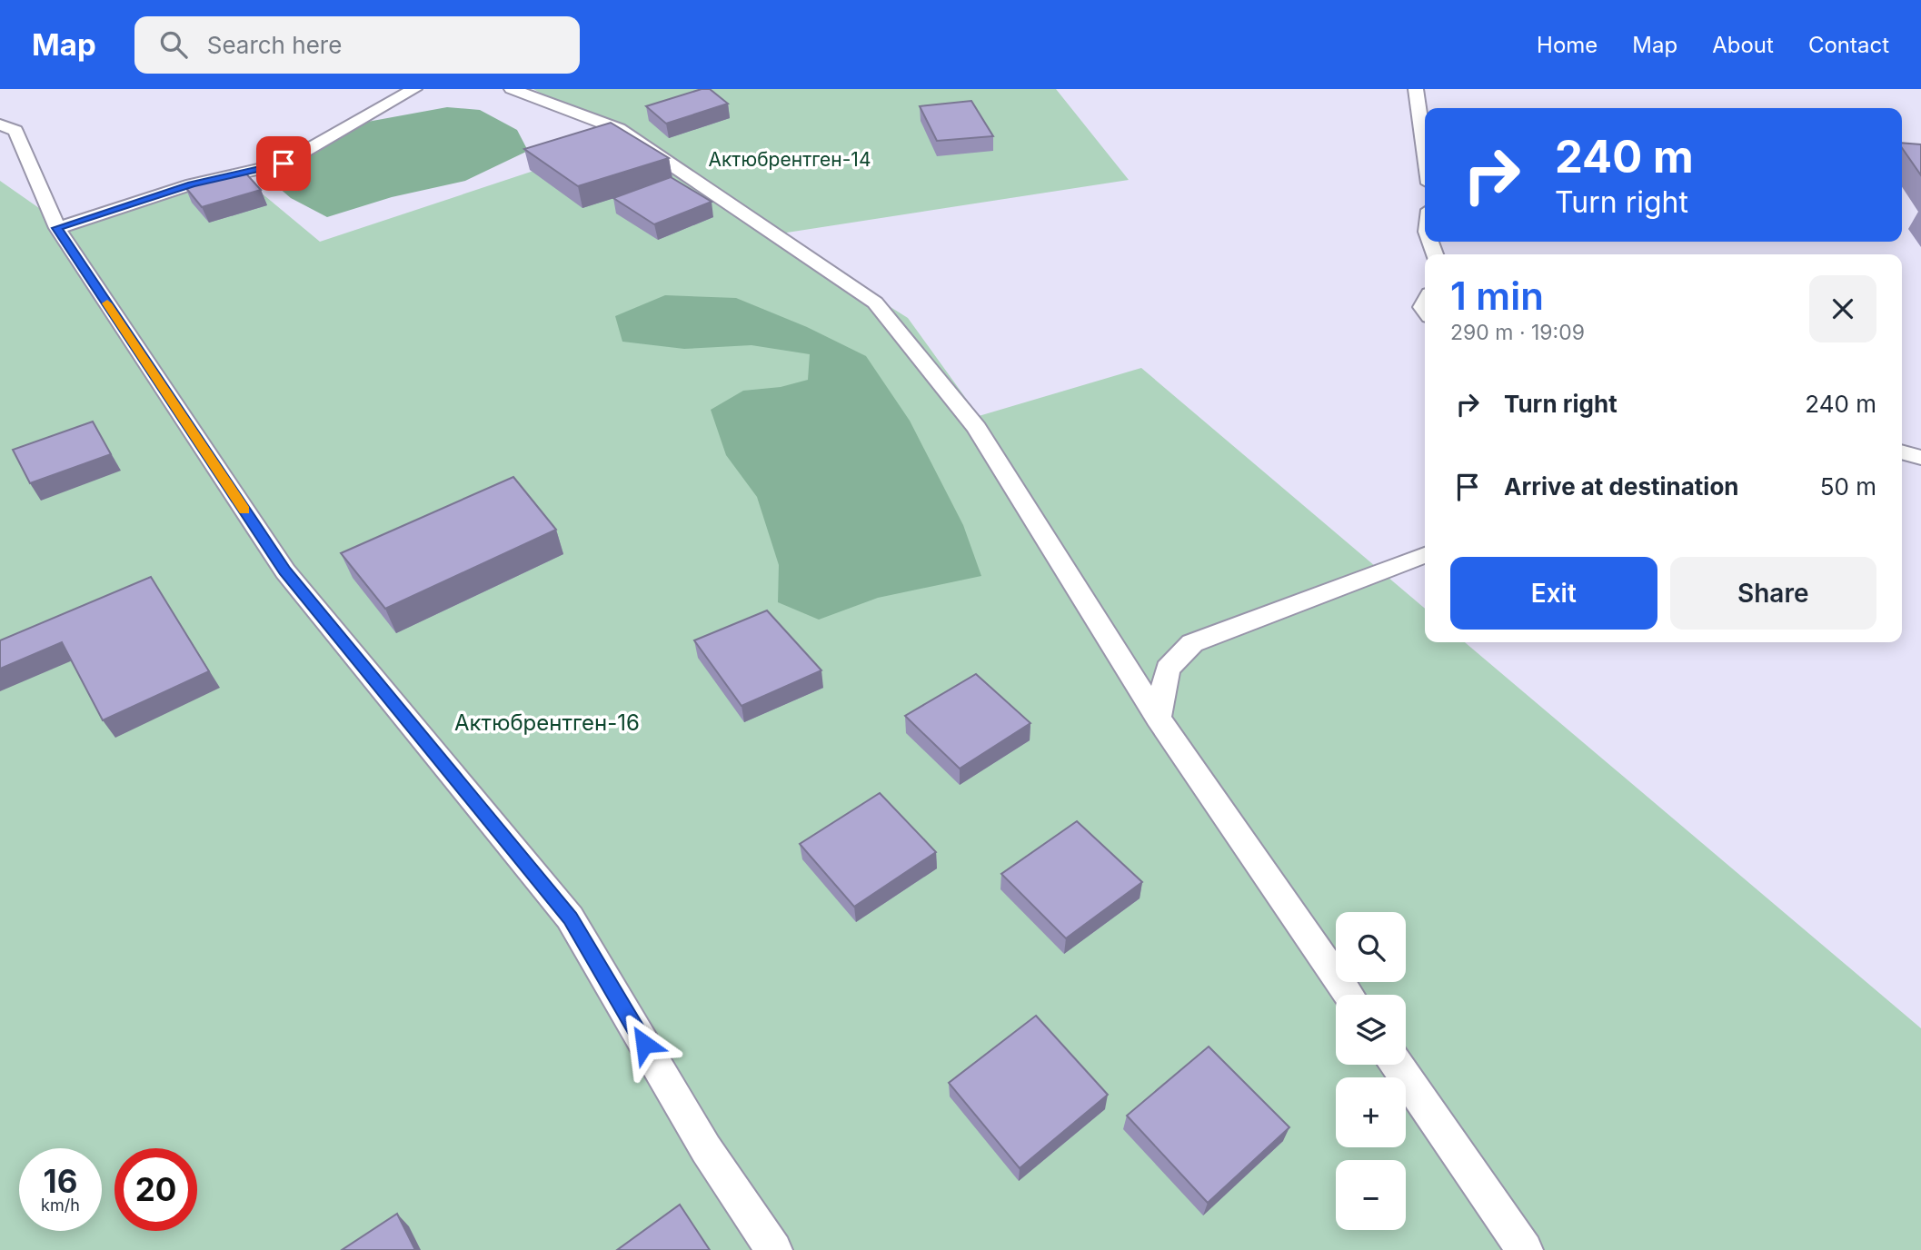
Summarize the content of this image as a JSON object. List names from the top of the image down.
{
  "parks": ["Актюбрентген-14", "Актюбрентген-16"],
  "page": {
    "header": "Map",
    "search": "Search here",
    "nav": [
      "Home",
      "Map",
      "About",
      "Contact"
    ],
    "turn": ["240 m", "Turn right"],
    "heading": ["1 min", "290 m · 19:09"],
    "list": [
      {
        "name": "Turn right",
        "value": "240 m"
      },
      {
        "name": "Arrive at destination",
        "value": "50 m"
      }
    ],
    "buttons": ["Exit", "Share"],
    "map_buttons": ["+", "−"],
    "speed": "16 km/h",
    "limit": "20"
  }
}
